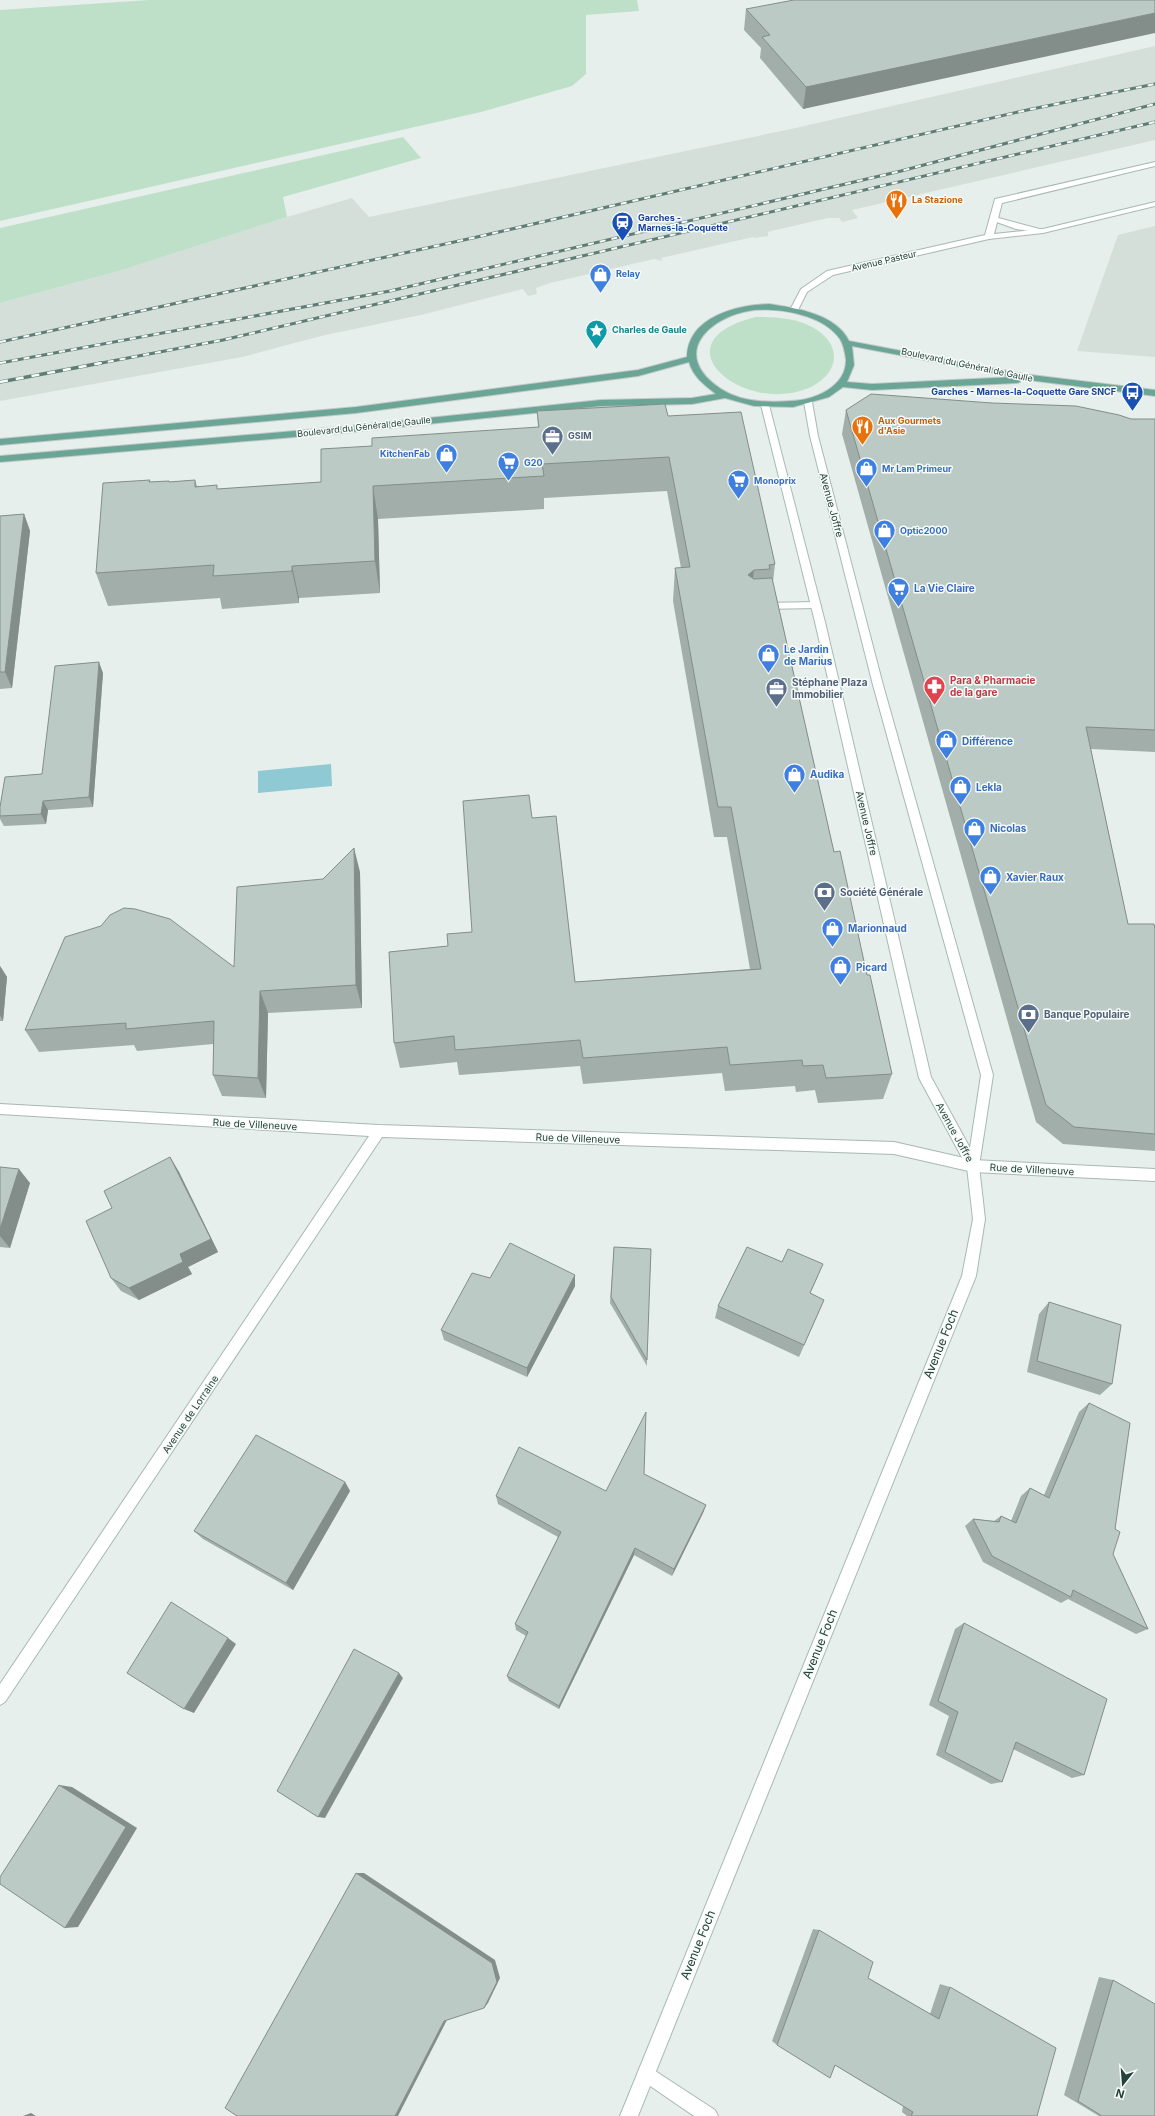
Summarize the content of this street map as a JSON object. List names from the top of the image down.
{
  "streets": {
    "main road": ["Boulevard du Général de Gaulle"],
    "street": [
      "Avenue Pasteur",
      "Avenue Joffre",
      "Rue de Villeneuve",
      "Avenue Foch",
      "Avenue de Lorraine"
    ]
  },
  "crossings": [
    ["Avenue Pasteur", "Boulevard du Général de Gaulle"],
    ["Avenue Pasteur", "Avenue Joffre"],
    ["Boulevard du Général de Gaulle", "Avenue Joffre"],
    ["Avenue Joffre", "Rue de Villeneuve"],
    ["Avenue Joffre", "Avenue Foch"],
    ["Rue de Villeneuve", "Avenue Foch"],
    ["Rue de Villeneuve", "Avenue de Lorraine"]
  ],
  "places": {
    "restaurant": ["La Stazione", "Aux Gourmets d'Asie"],
    "station": ["Garches - Marnes-la-Coquette"],
    "shop": [
      "Relay",
      "KitchenFab",
      "Mr Lam Primeur",
      "Optic2000",
      "Le Jardin de Marius",
      "Différence",
      "Audika",
      "Lekla",
      "Nicolas",
      "Xavier Raux",
      "Marionnaud",
      "Picard"
    ],
    "place": ["Charles de Gaule"],
    "bus stop": ["Garches - Marnes-la-Coquette Gare SNCF"],
    "office": ["GSIM", "Stéphane Plaza Immobilier"],
    "supermarket": ["G20", "Monoprix", "La Vie Claire"],
    "pharmacy": ["Para & Pharmacie de la gare"],
    "bank": ["Société Générale", "Banque Populaire"]
  },
  "north": "bottom"
}
